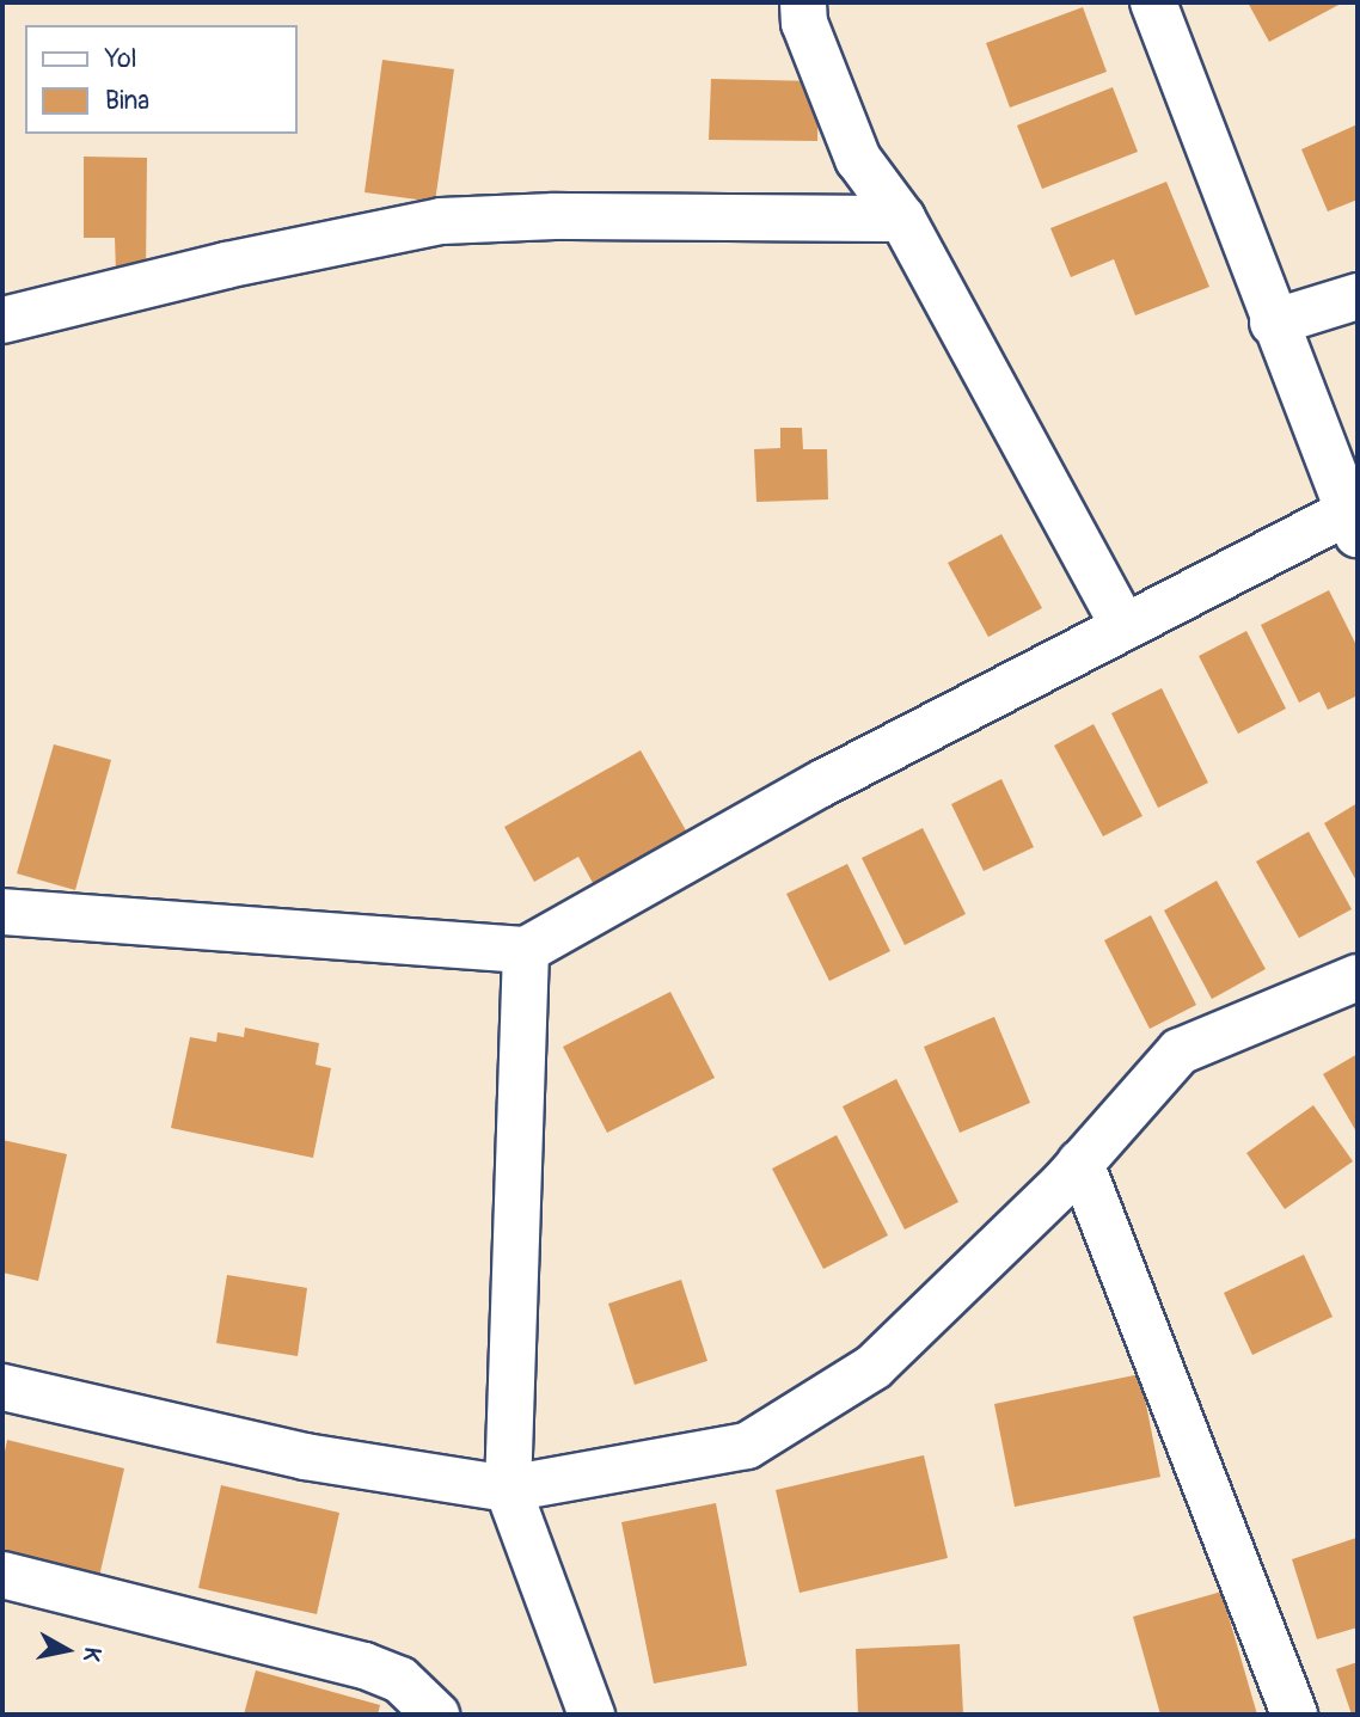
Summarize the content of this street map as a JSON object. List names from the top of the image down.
{
  "legend": ["Yol", "Bina"],
  "north": "right"
}
